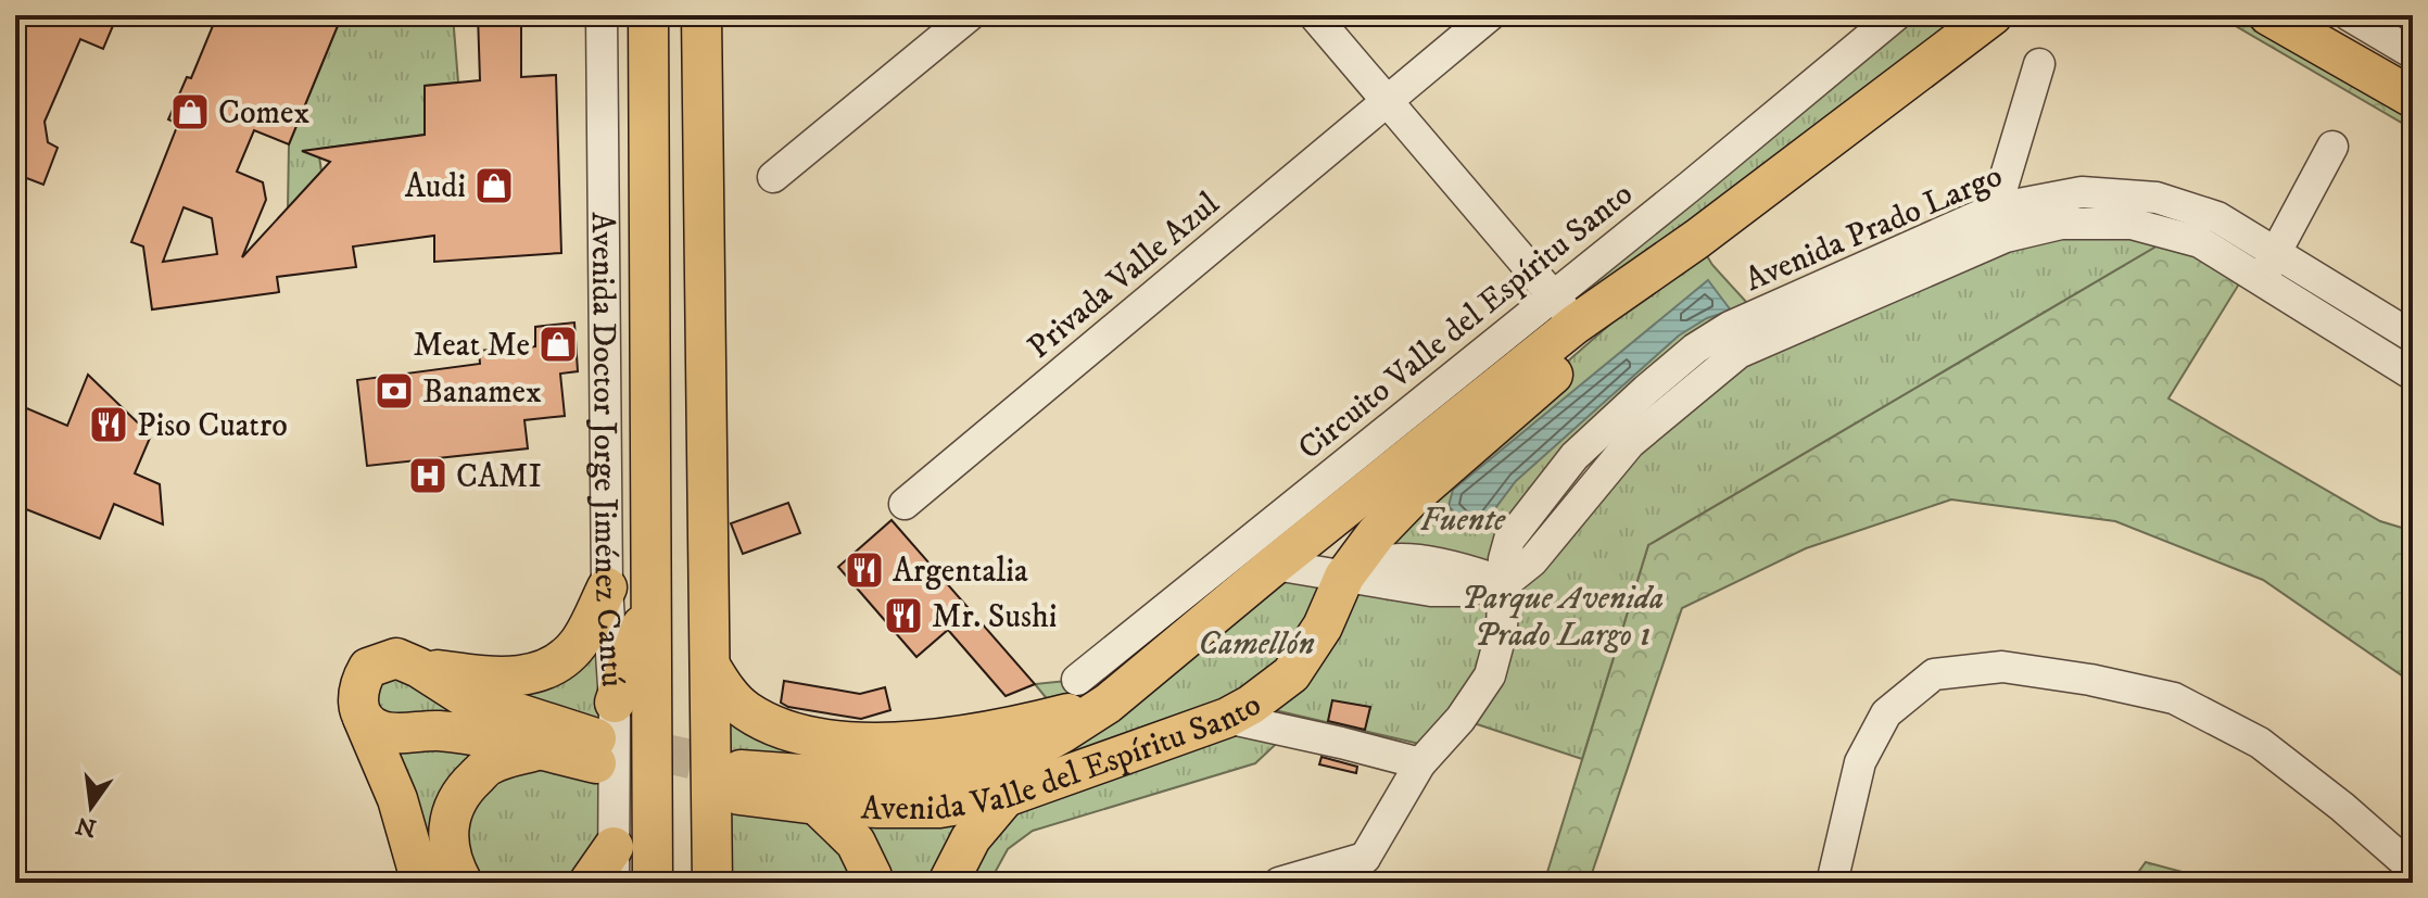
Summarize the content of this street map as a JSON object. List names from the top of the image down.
{
  "streets": {
    "main road": ["Avenida Doctor Jorge Jiménez Cantú", "Avenida Valle del Espíritu Santo"],
    "street": ["Avenida Prado Largo", "Privada Valle Azul", "Circuito Valle del Espíritu Santo"]
  },
  "crossings": [
    ["Circuito Valle del Espíritu Santo", "Avenida Valle del Espíritu Santo"]
  ],
  "parks": ["Fuente", "Parque Avenida Prado Largo 1", "Camellón"],
  "places": {
    "shop": ["Comex", "Audi", "Meat Me"],
    "bank": ["Banamex"],
    "restaurant": ["Piso Cuatro", "Argentalia", "Mr. Sushi"],
    "hospital": ["CAMI"]
  },
  "north": "bottom"
}
